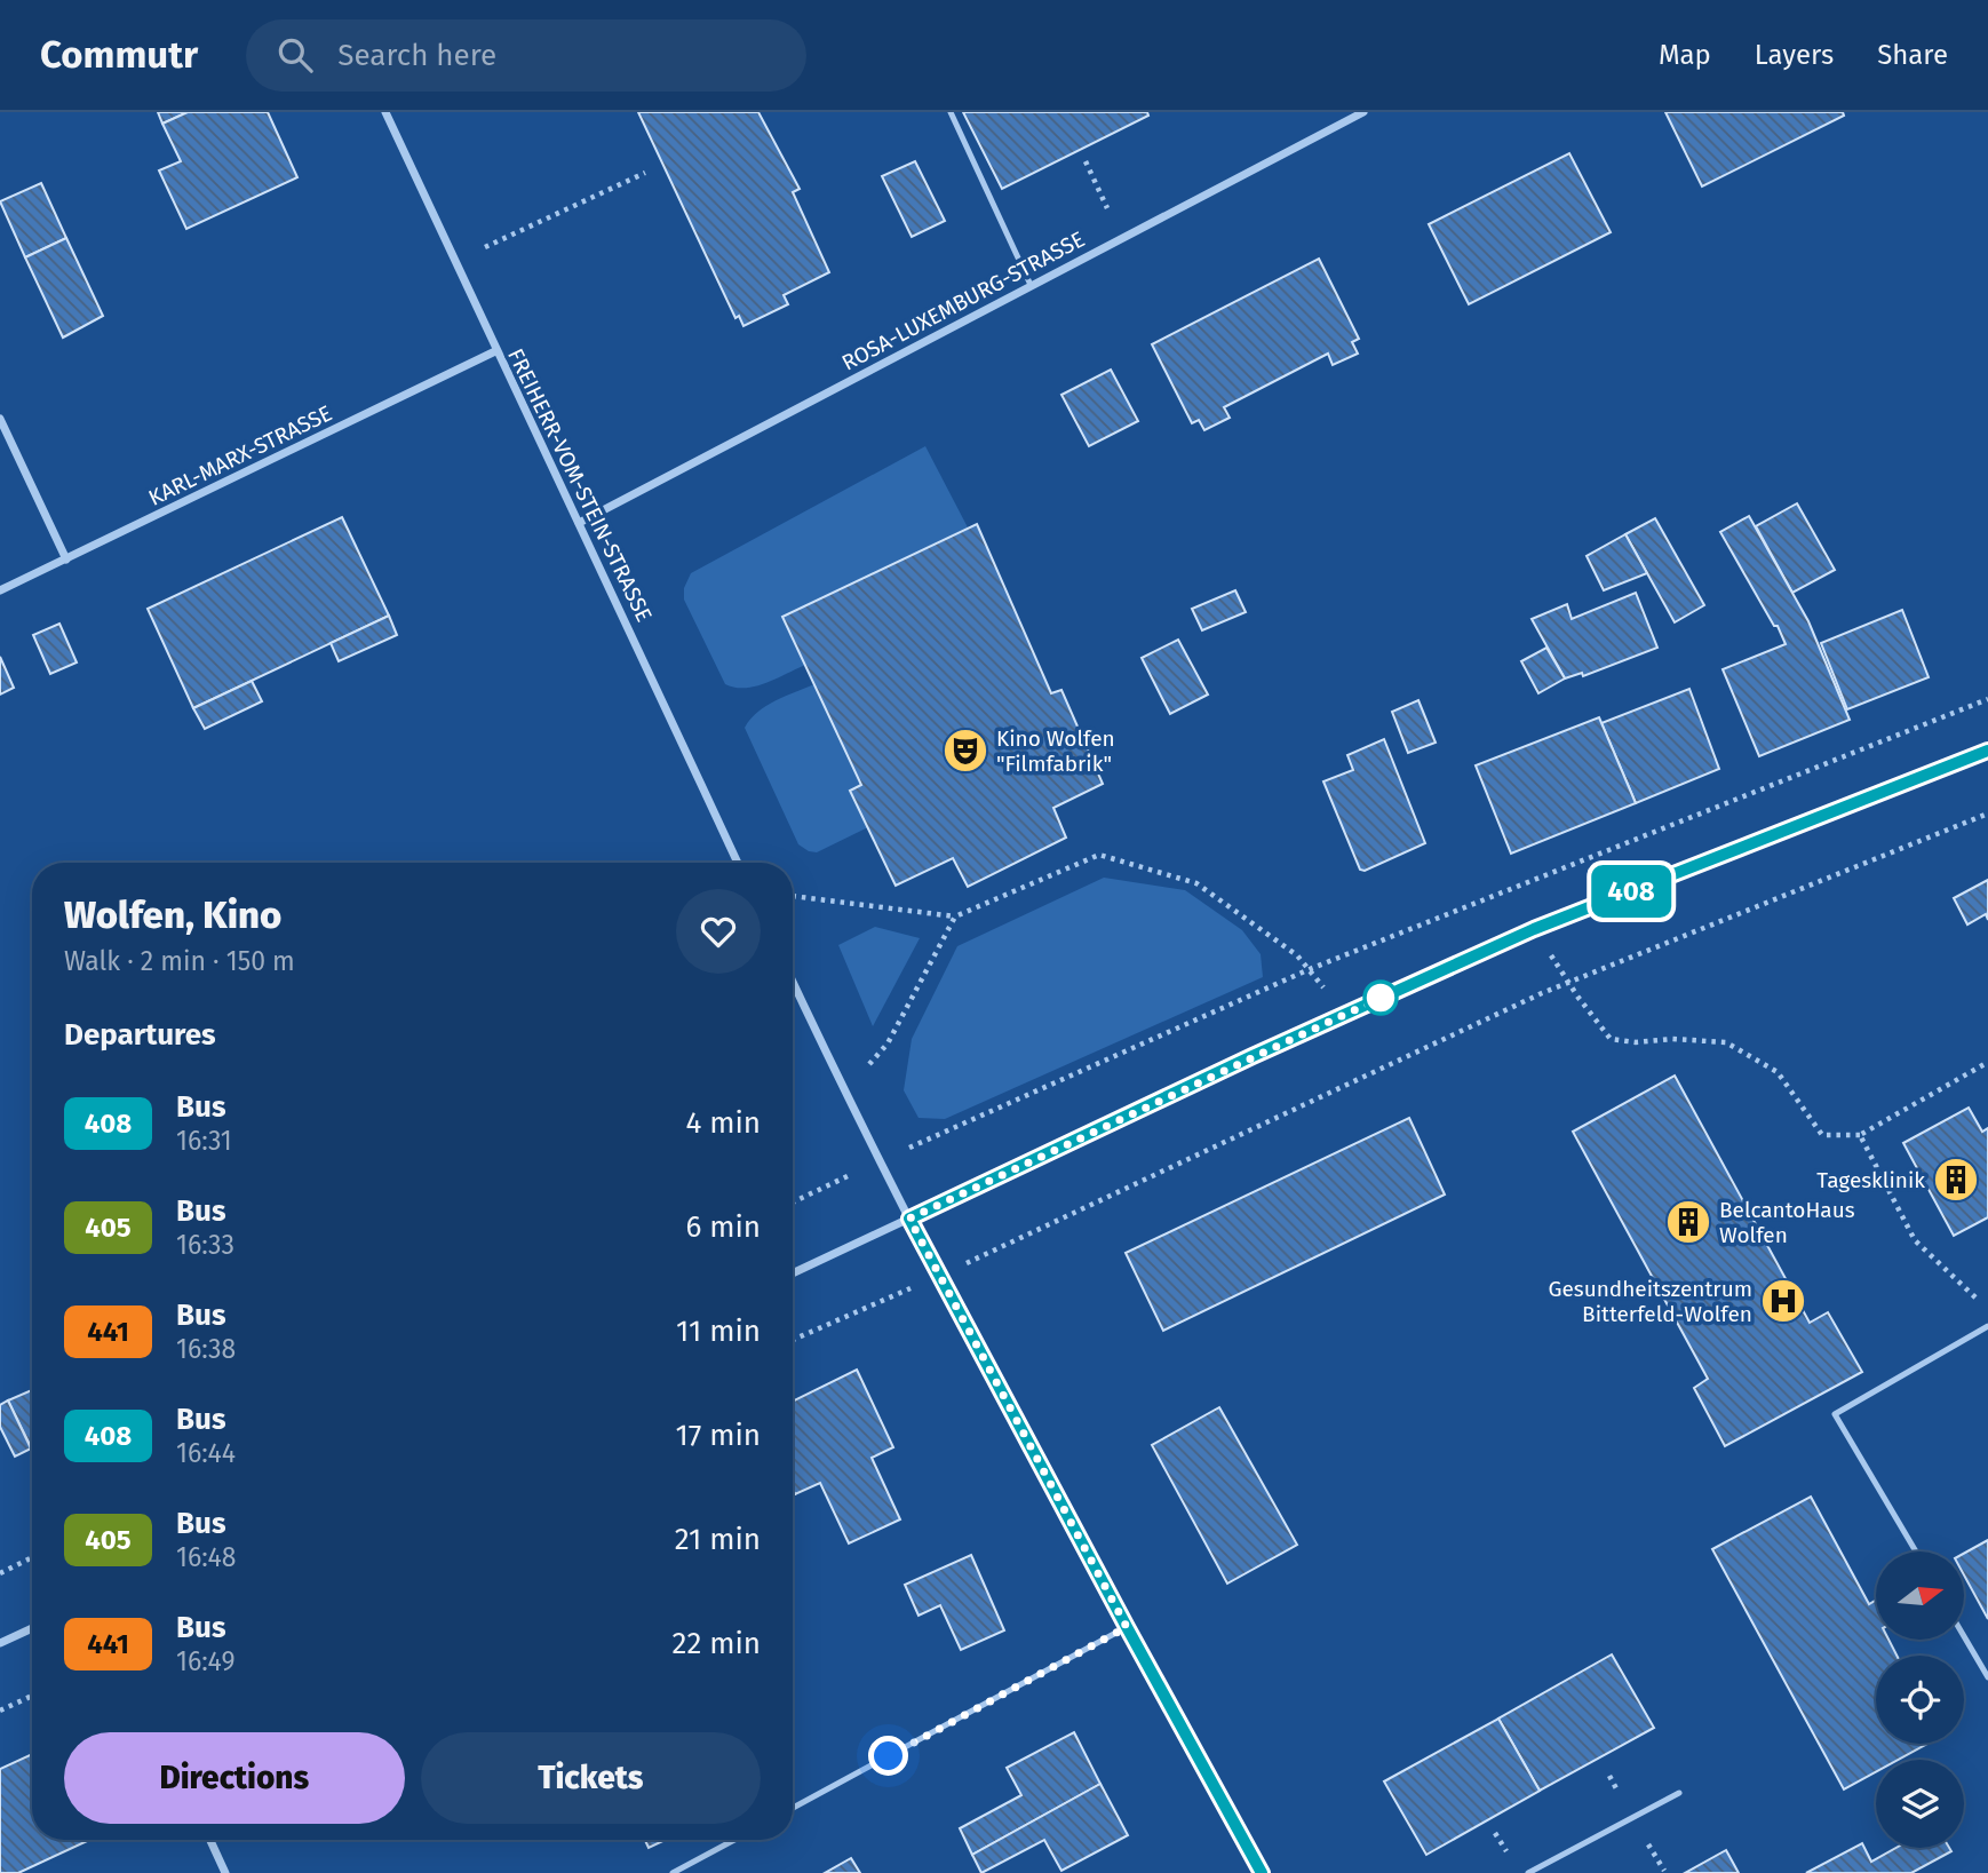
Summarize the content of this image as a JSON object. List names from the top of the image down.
{
  "streets": {
    "street": ["ROSA-LUXEMBURG-STRASSE", "KARL-MARX-STRASSE", "FREIHERR-VOM-STEIN-STRASSE"]
  },
  "crossings": [
    ["ROSA-LUXEMBURG-STRASSE", "FREIHERR-VOM-STEIN-STRASSE"],
    ["KARL-MARX-STRASSE", "FREIHERR-VOM-STEIN-STRASSE"]
  ],
  "places": {
    "theatre": ["Kino Wolfen \"Filmfabrik\""],
    "building": ["Tagesklinik", "BelcantoHaus Wolfen"],
    "hospital": ["Gesundheitszentrum Bitterfeld-Wolfen"]
  },
  "lines": ["bus line 408"],
  "north": "right",
  "page": {
    "header": "Commutr",
    "search": "Search here",
    "nav": ["Map", "Layers", "Share"],
    "on_map": "408",
    "heading": [
      ["Wolfen, Kino", "Walk · 2 min · 150 m"],
      "Departures"
    ],
    "list": [
      {
        "mark": "408",
        "name": "Bus",
        "note": "16:31",
        "value": "4 min"
      },
      {
        "mark": "405",
        "name": "Bus",
        "note": "16:33",
        "value": "6 min"
      },
      {
        "mark": "441",
        "name": "Bus",
        "note": "16:38",
        "value": "11 min"
      },
      {
        "mark": "408",
        "name": "Bus",
        "note": "16:44",
        "value": "17 min"
      },
      {
        "mark": "405",
        "name": "Bus",
        "note": "16:48",
        "value": "21 min"
      },
      {
        "mark": "441",
        "name": "Bus",
        "note": "16:49",
        "value": "22 min"
      }
    ],
    "buttons": ["Directions", "Tickets"]
  }
}
